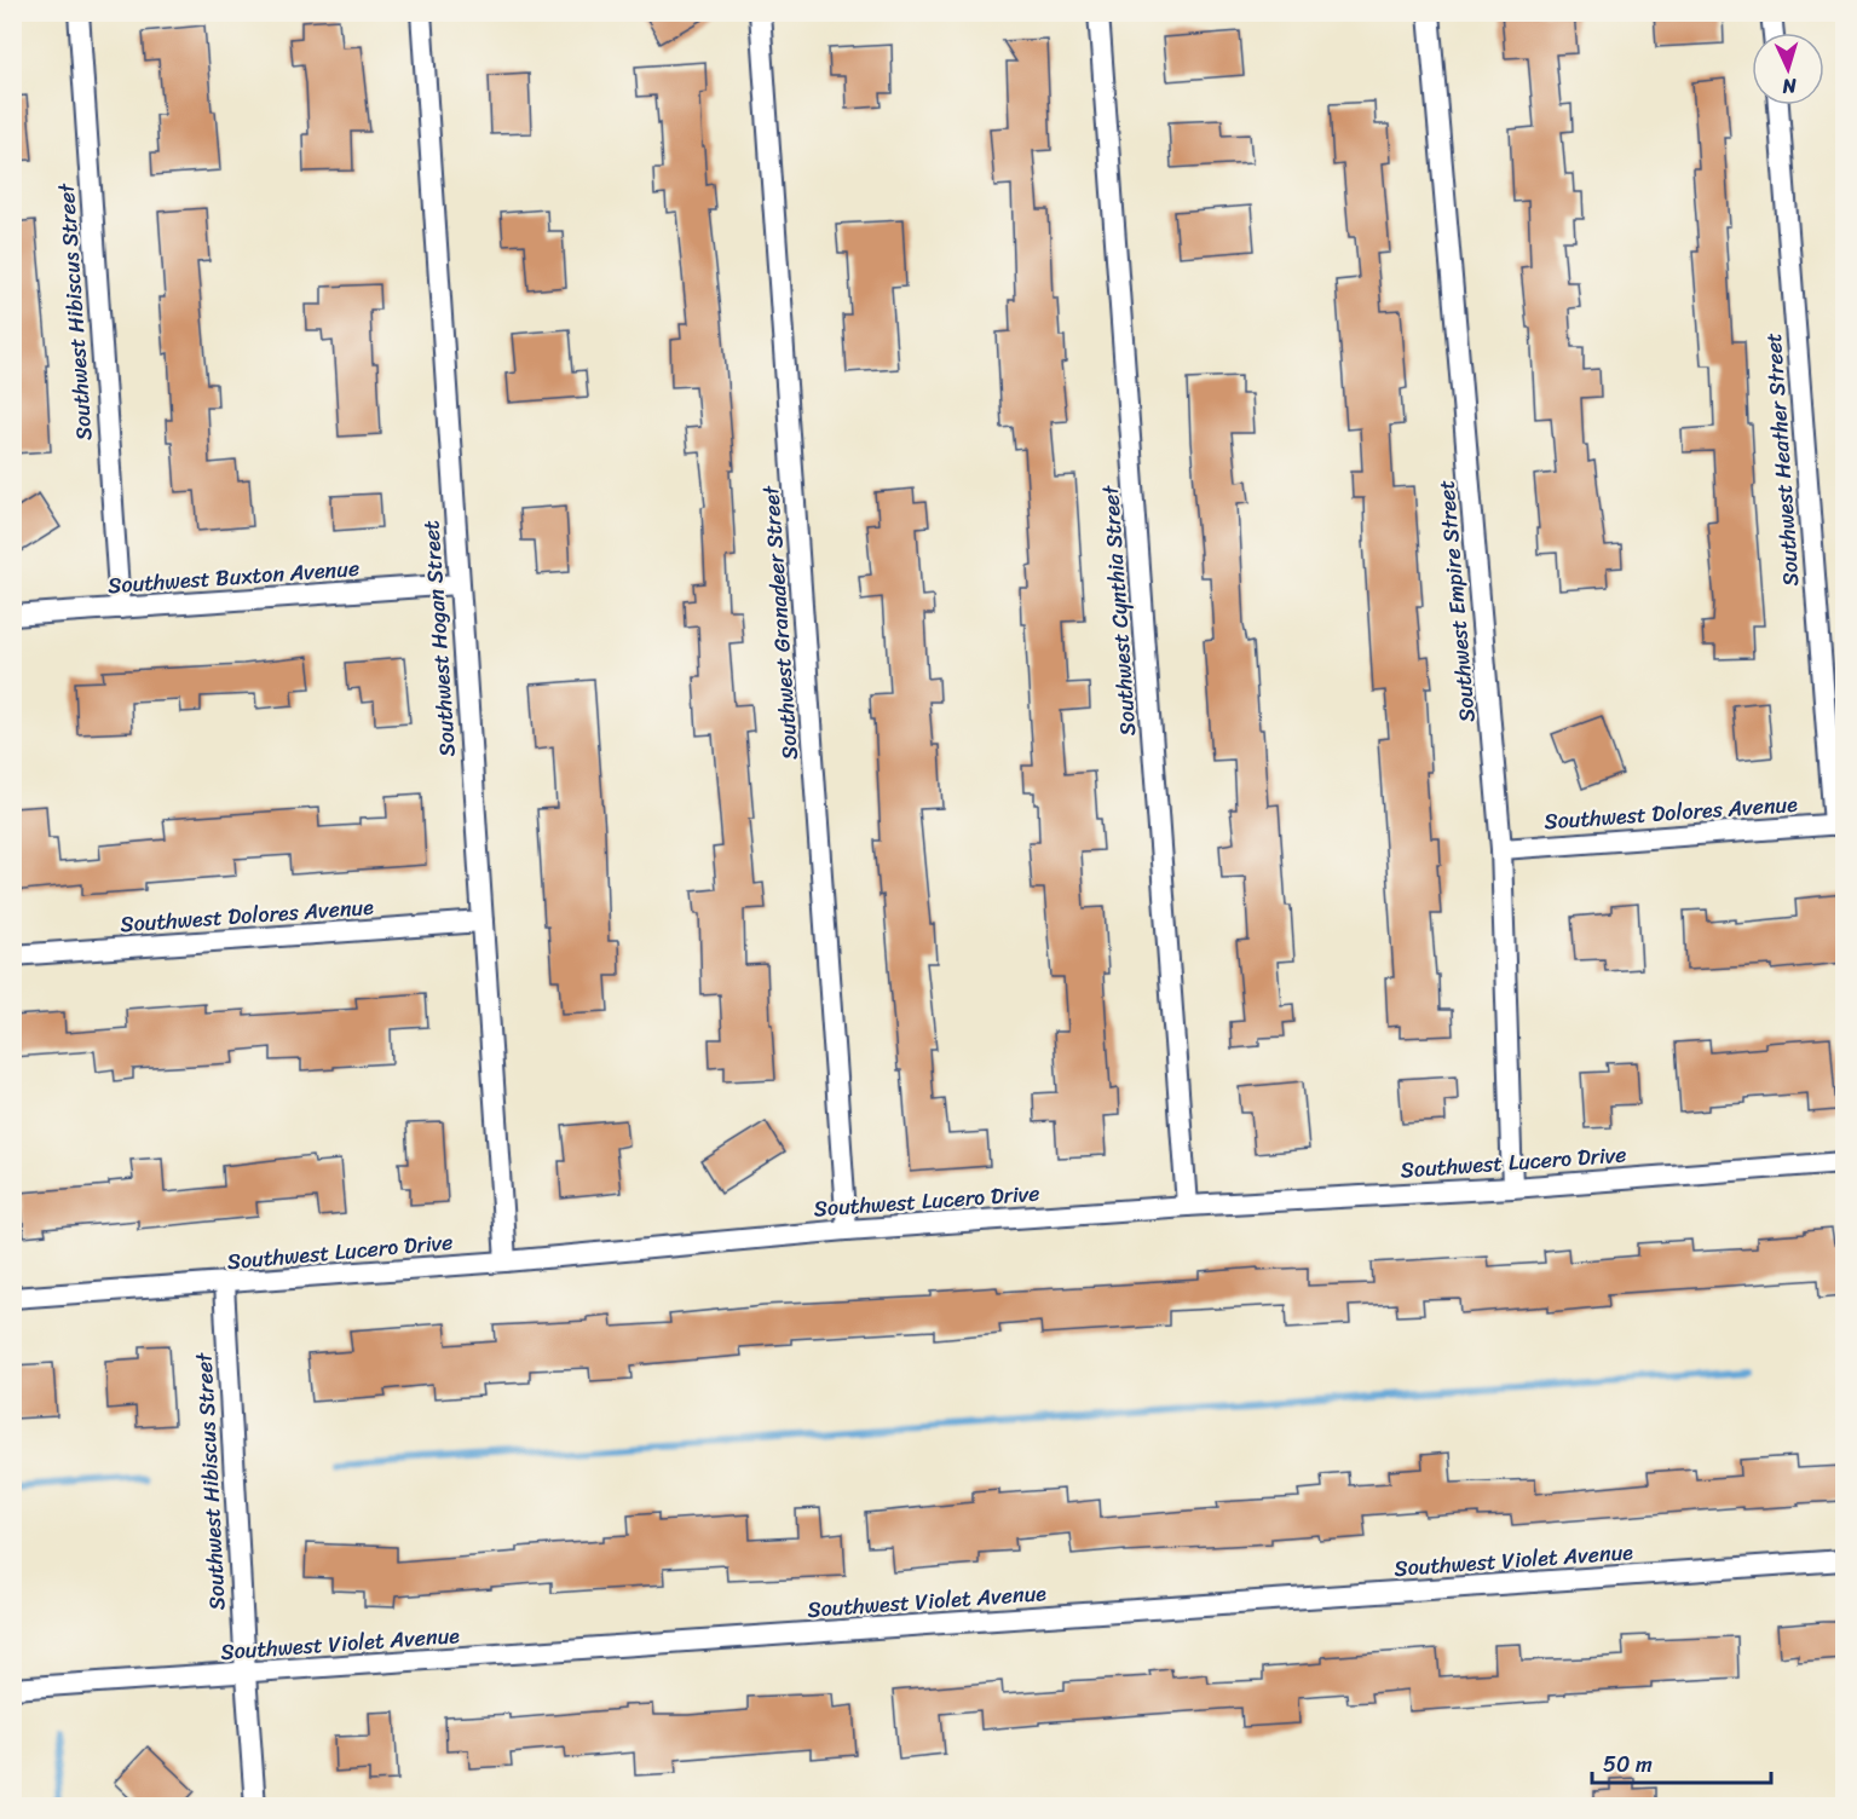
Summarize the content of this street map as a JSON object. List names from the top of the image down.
{
  "streets": {
    "street": [
      "Southwest Hibiscus Street",
      "Southwest Heather Street",
      "Southwest Buxton Avenue",
      "Southwest Empire Street",
      "Southwest Cynthia Street",
      "Southwest Granadeer Street",
      "Southwest Hogan Street",
      "Southwest Dolores Avenue",
      "Southwest Lucero Drive",
      "Southwest Violet Avenue"
    ]
  },
  "crossings": [
    ["Southwest Hibiscus Street", "Southwest Buxton Avenue"],
    ["Southwest Hibiscus Street", "Southwest Lucero Drive"],
    ["Southwest Hibiscus Street", "Southwest Violet Avenue"],
    ["Southwest Heather Street", "Southwest Dolores Avenue"],
    ["Southwest Buxton Avenue", "Southwest Hogan Street"],
    ["Southwest Empire Street", "Southwest Dolores Avenue"],
    ["Southwest Empire Street", "Southwest Lucero Drive"],
    ["Southwest Cynthia Street", "Southwest Lucero Drive"],
    ["Southwest Granadeer Street", "Southwest Lucero Drive"],
    ["Southwest Hogan Street", "Southwest Dolores Avenue"],
    ["Southwest Hogan Street", "Southwest Lucero Drive"]
  ],
  "scale_bar": "50 m",
  "north": "bottom"
}
